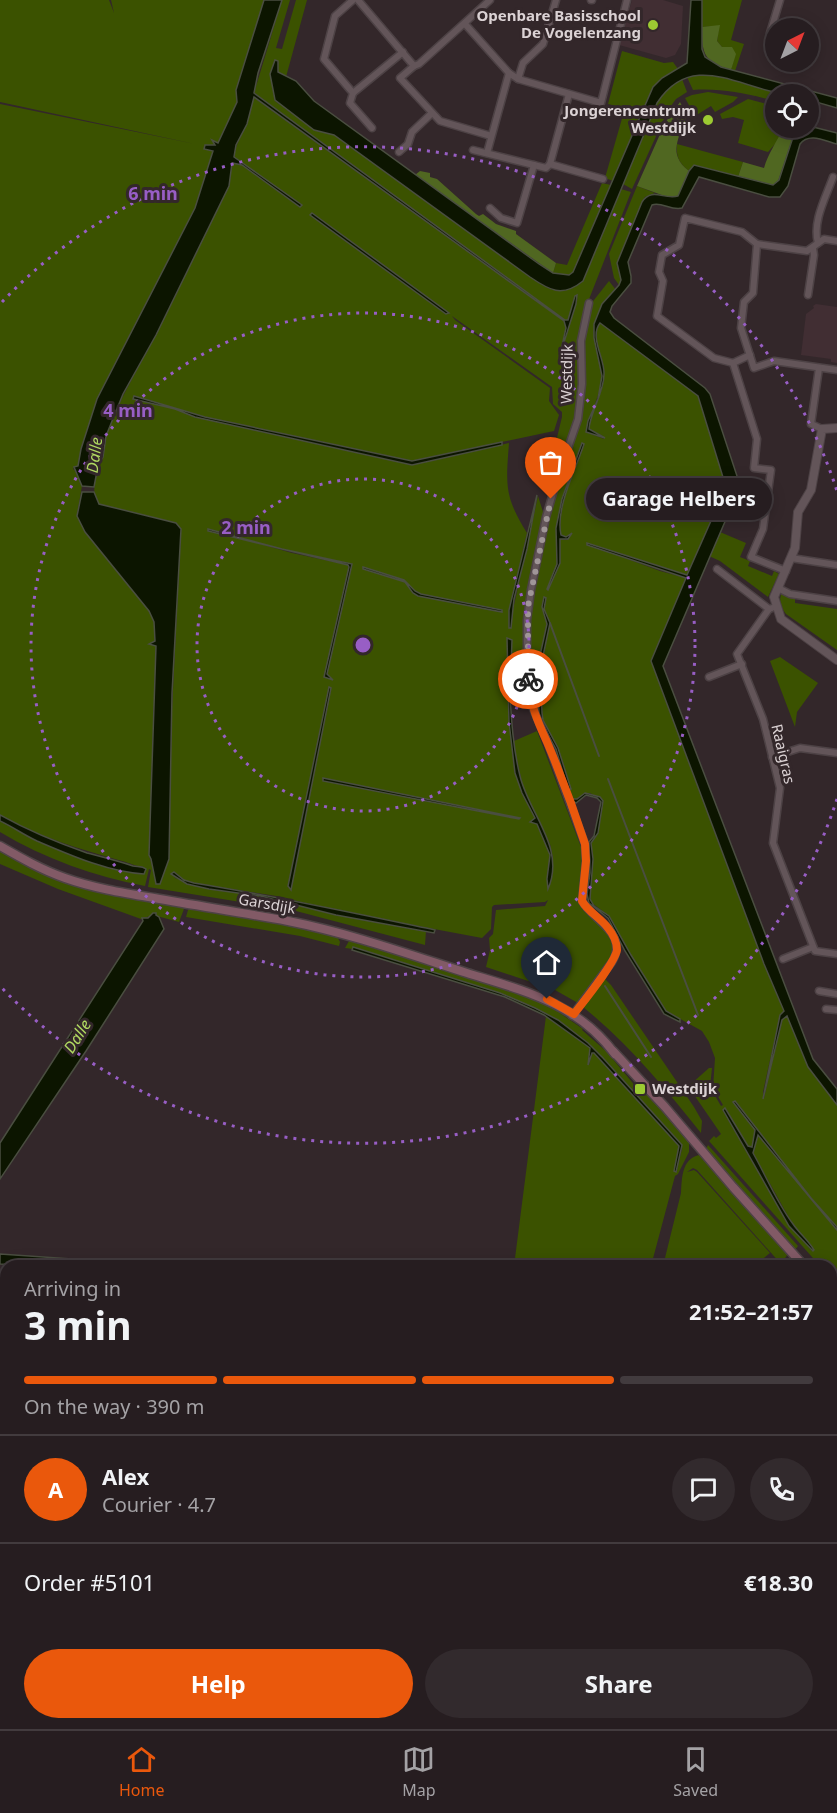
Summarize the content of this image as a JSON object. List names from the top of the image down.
{
  "streets": {
    "main road": ["Garsdijk"],
    "street": ["Westdijk", "Raaigras"]
  },
  "crossings": [
    ["Westdijk", "Garsdijk"]
  ],
  "water": ["Dalle"],
  "places": {
    "other": ["Openbare Basisschool De Vogelenzang", "Jongerencentrum Westdijk", "Garage Helbers"],
    "transit": ["Westdijk"]
  },
  "north": "top right",
  "page": {
    "bubble": "Garage Helbers",
    "heading": ["3 min", "Arriving in", "21:52–21:57"],
    "panel": [
      "Alex",
      "Courier · 4.7",
      "Order #5101",
      "€18.30"
    ],
    "bar": "On the way · 390 m",
    "round": "A",
    "buttons": ["Help", "Share"],
    "tabs": ["Home", "Map", "Saved"]
  },
  "rings": ["6 min", "4 min", "2 min"]
}
